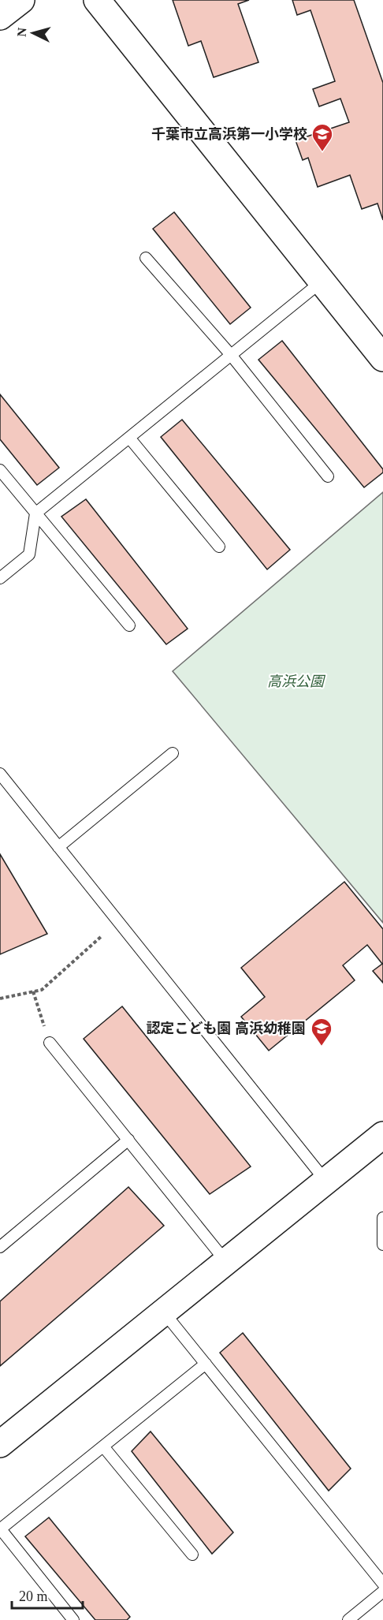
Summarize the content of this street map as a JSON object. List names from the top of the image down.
{
  "parks": ["高浜公園"],
  "places": {
    "school or university": ["千葉市立高浜第一小学校", "認定こども園 高浜幼稚園"]
  },
  "scale_bar": "20 m",
  "north": "left"
}
